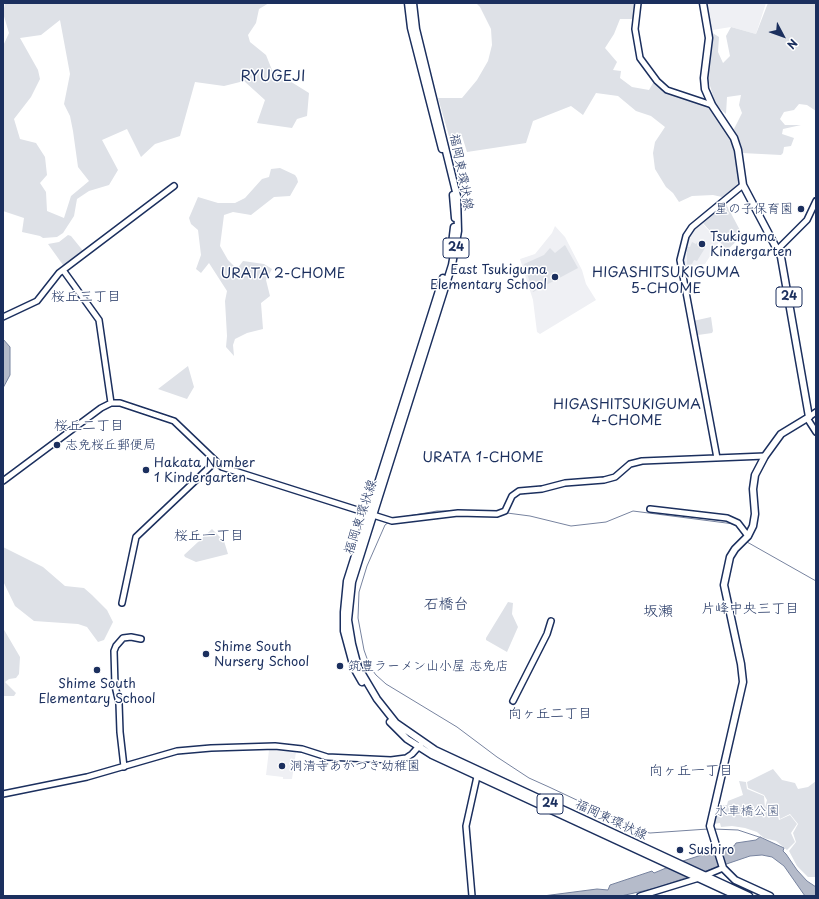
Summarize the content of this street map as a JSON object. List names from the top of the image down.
{
  "streets": {
    "main road": ["福岡東環状線", "24"]
  },
  "crossings": [
    ["福岡東環状線", "24"]
  ],
  "districts": [
    "RYUGEJI",
    "HIGASHITSUKIGUMA 5-CHOME",
    "URATA 2-CHOME",
    "桜丘三丁目",
    "HIGASHITSUKIGUMA 4-CHOME",
    "桜丘二丁目",
    "URATA 1-CHOME",
    "桜丘一丁目",
    "石橋台",
    "片峰中央三丁目",
    "坂瀬",
    "向ヶ丘二丁目",
    "向ヶ丘一丁目"
  ],
  "parks": ["水車橋公園"],
  "places": [
    "星の子保育園",
    "Tsukiguma Kindergarten",
    "East Tsukiguma Elementary School",
    "志免桜丘郵便局",
    "Hakata Number 1 Kindergarten",
    "Shime South Nursery School",
    "筑豊ラーメン山小屋 志免店",
    "Shime South Elementary School",
    "洞清寺あかつき幼稚園",
    "Sushiro"
  ],
  "north": "bottom right"
}
